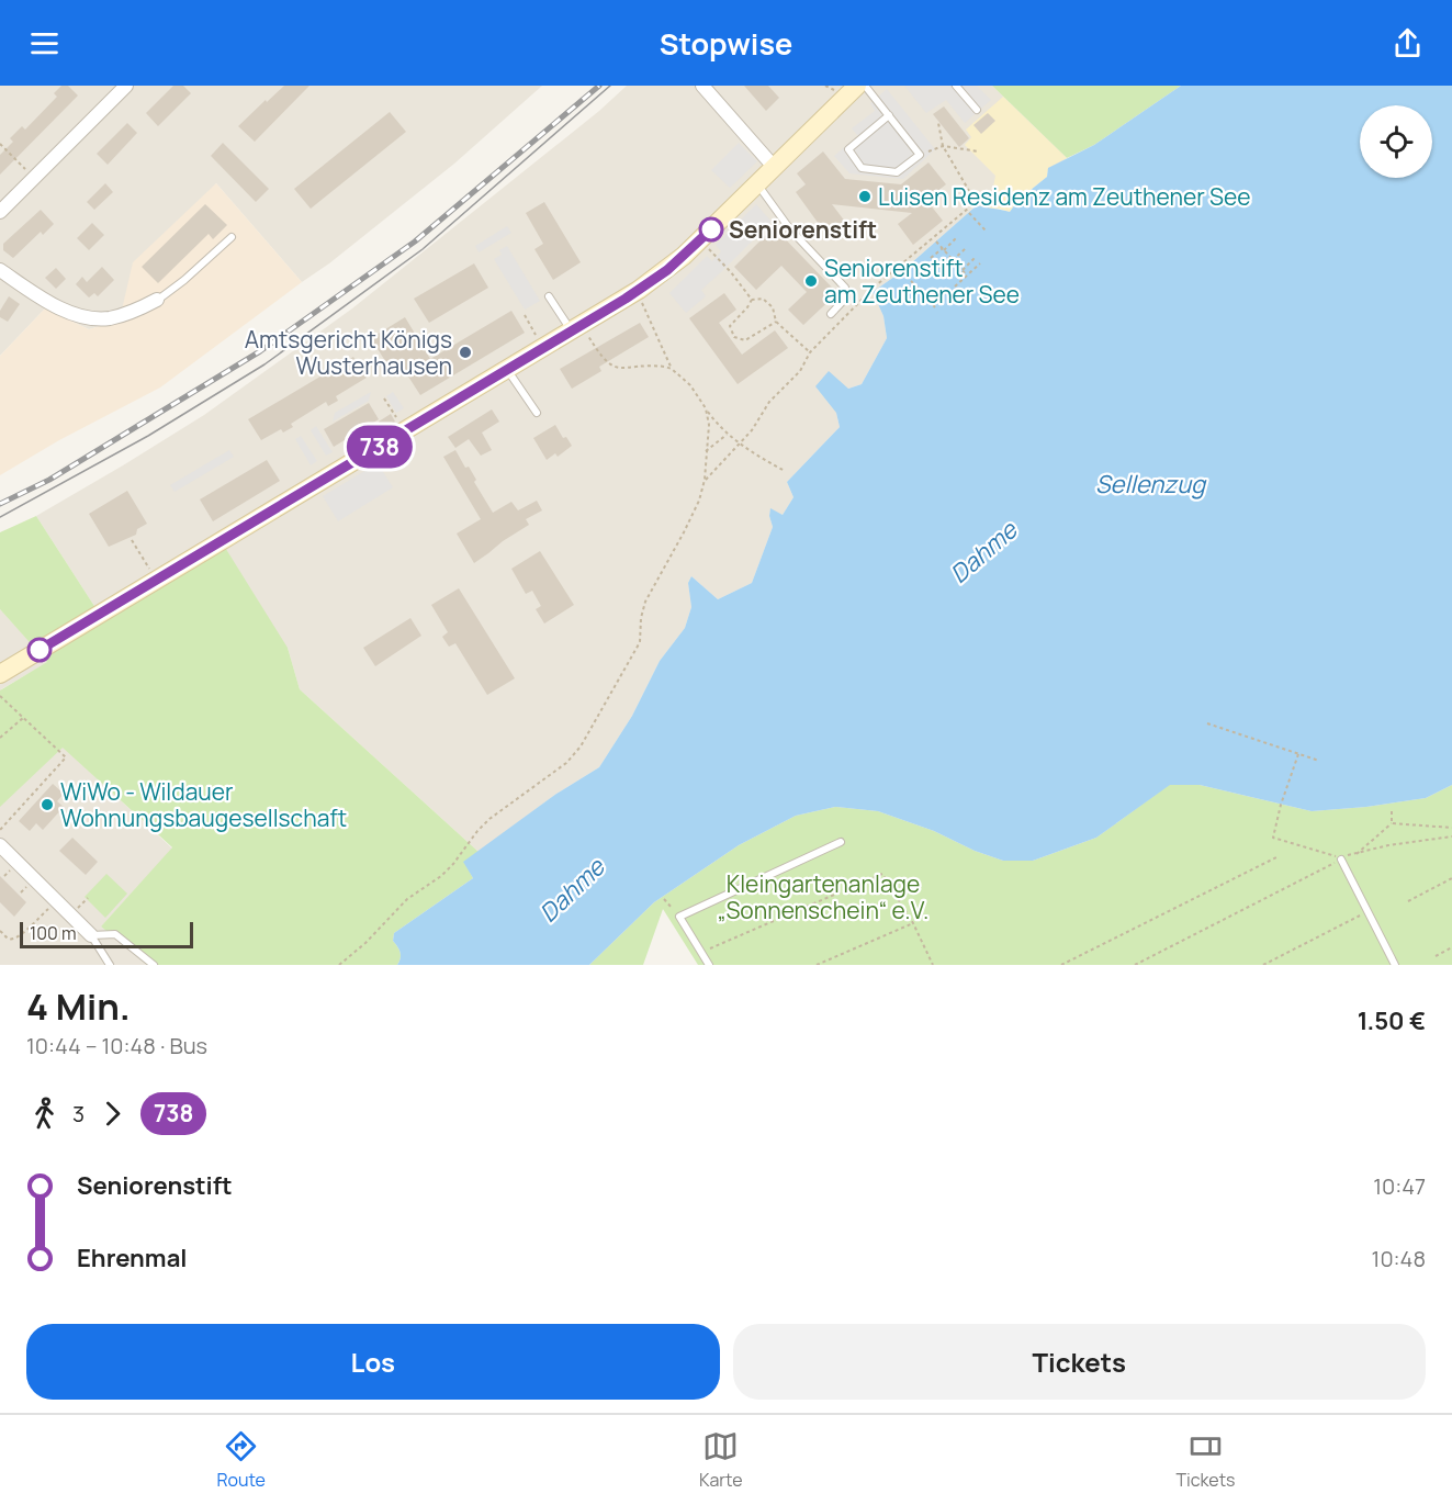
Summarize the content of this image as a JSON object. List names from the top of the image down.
{
  "water": ["Sellenzug", "Dahme"],
  "parks": ["Kleingartenanlage „Sonnenschein“ e.V."],
  "places": [
    "Luisen Residenz am Zeuthener See",
    "Seniorenstift",
    "Seniorenstift am Zeuthener See",
    "Amtsgericht Königs Wusterhausen",
    "WiWo - Wildauer Wohnungsbaugesellschaft"
  ],
  "lines": ["bus line 738"],
  "scale_bar": "100 m",
  "page": {
    "header": "Stopwise",
    "on_map": "738",
    "scale": "100 m",
    "heading": ["4 Min.", "10:44 – 10:48 · Bus", "1.50 €"],
    "legs": ["3", "738"],
    "list": [
      {
        "name": "Seniorenstift",
        "value": "10:47"
      },
      {
        "name": "Ehrenmal",
        "value": "10:48"
      }
    ],
    "buttons": ["Los", "Tickets"],
    "tabs": ["Route", "Karte", "Tickets"]
  }
}
